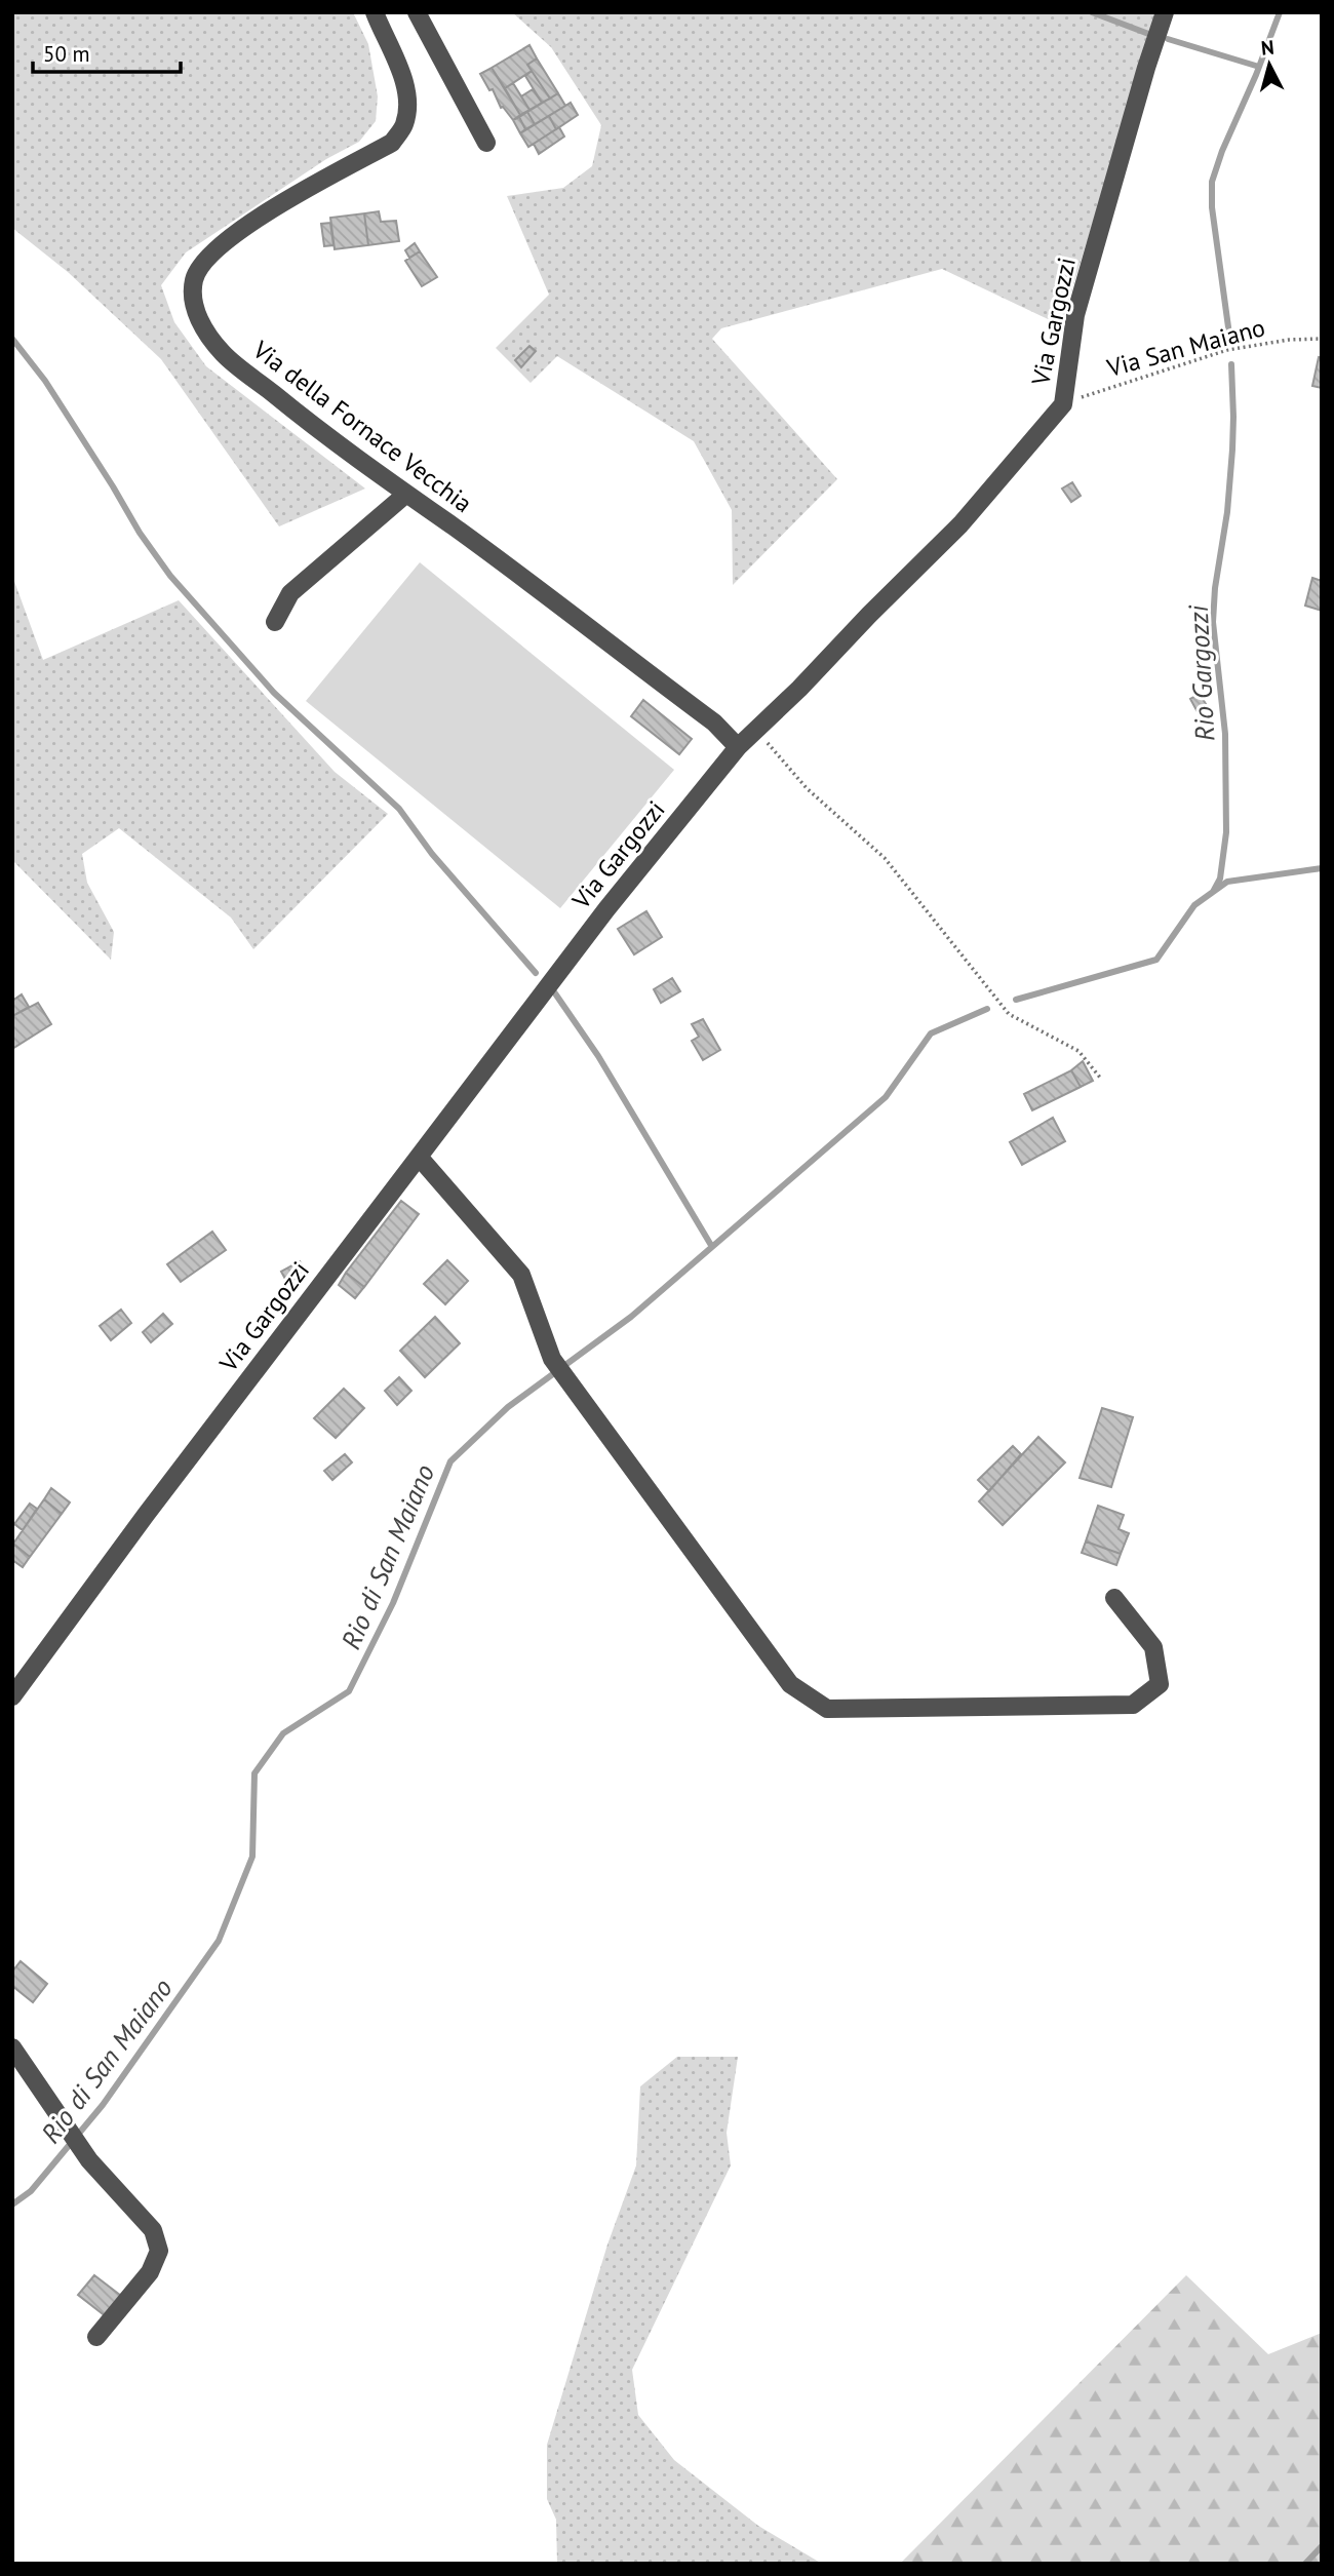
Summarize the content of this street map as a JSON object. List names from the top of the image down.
{
  "streets": {
    "street": ["Via Gargozzi", "Via della Fornace Vecchia"],
    "path": ["Via San Maiano"]
  },
  "crossings": [
    ["Via Gargozzi", "Via San Maiano"],
    ["Via Gargozzi", "Via della Fornace Vecchia"]
  ],
  "water": ["Rio Gargozzi", "Rio di San Maiano"],
  "scale_bar": "50 m",
  "north": "top"
}
